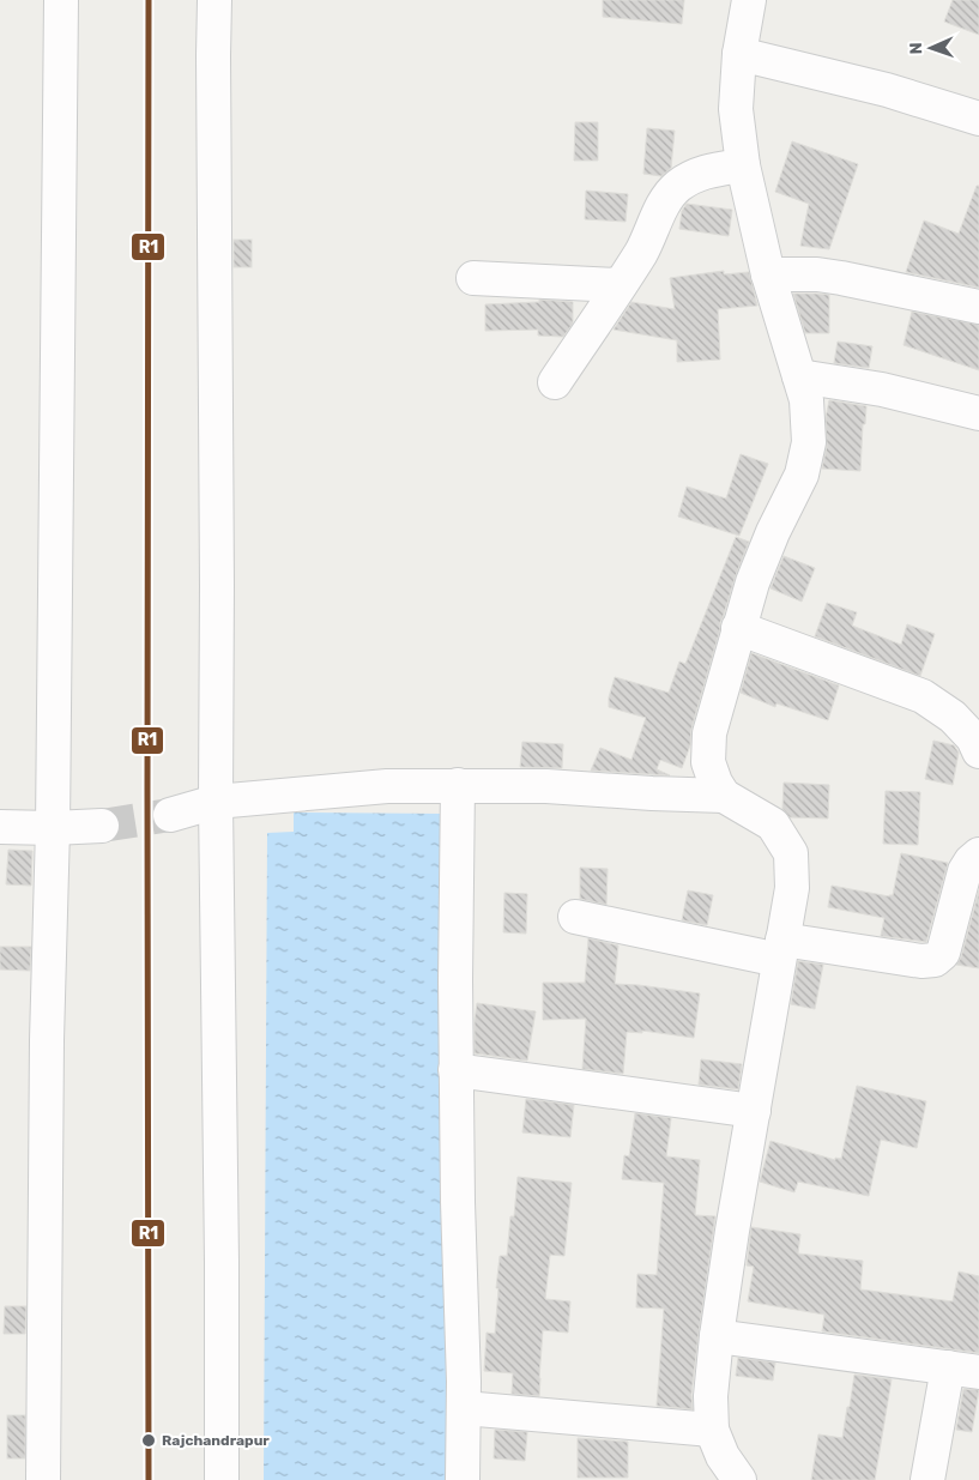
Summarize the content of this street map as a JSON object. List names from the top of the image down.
{
  "places": ["Rajchandrapur"],
  "lines": ["transit line R1"],
  "north": "left"
}
